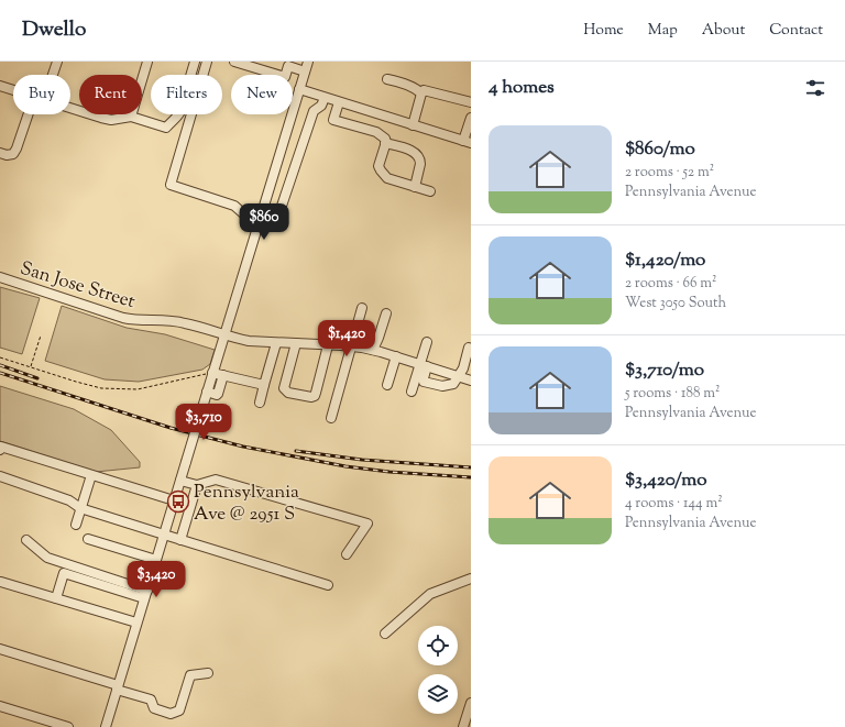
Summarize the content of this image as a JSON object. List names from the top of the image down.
{
  "streets": {
    "street": ["San Jose Street"]
  },
  "places": {
    "bus stop": ["Pennsylvania Ave @ 2951 S"]
  },
  "page": {
    "header": "Dwello",
    "nav": [
      "Home",
      "Map",
      "About",
      "Contact"
    ],
    "heading": "4 homes",
    "chip": [
      "Buy",
      "Rent",
      "Filters",
      "New"
    ],
    "list": [
      {
        "name": "$860/mo",
        "note": "2 rooms · 52 m² · Pennsylvania Avenue"
      },
      {
        "name": "$1,420/mo",
        "note": "2 rooms · 66 m² · West 3050 South"
      },
      {
        "name": "$3,710/mo",
        "note": "5 rooms · 188 m² · Pennsylvania Avenue"
      },
      {
        "name": "$3,420/mo",
        "note": "4 rooms · 144 m² · Pennsylvania Avenue"
      }
    ],
    "price": [
      "$860",
      "$1,420",
      "$3,710",
      "$3,420"
    ]
  }
}
